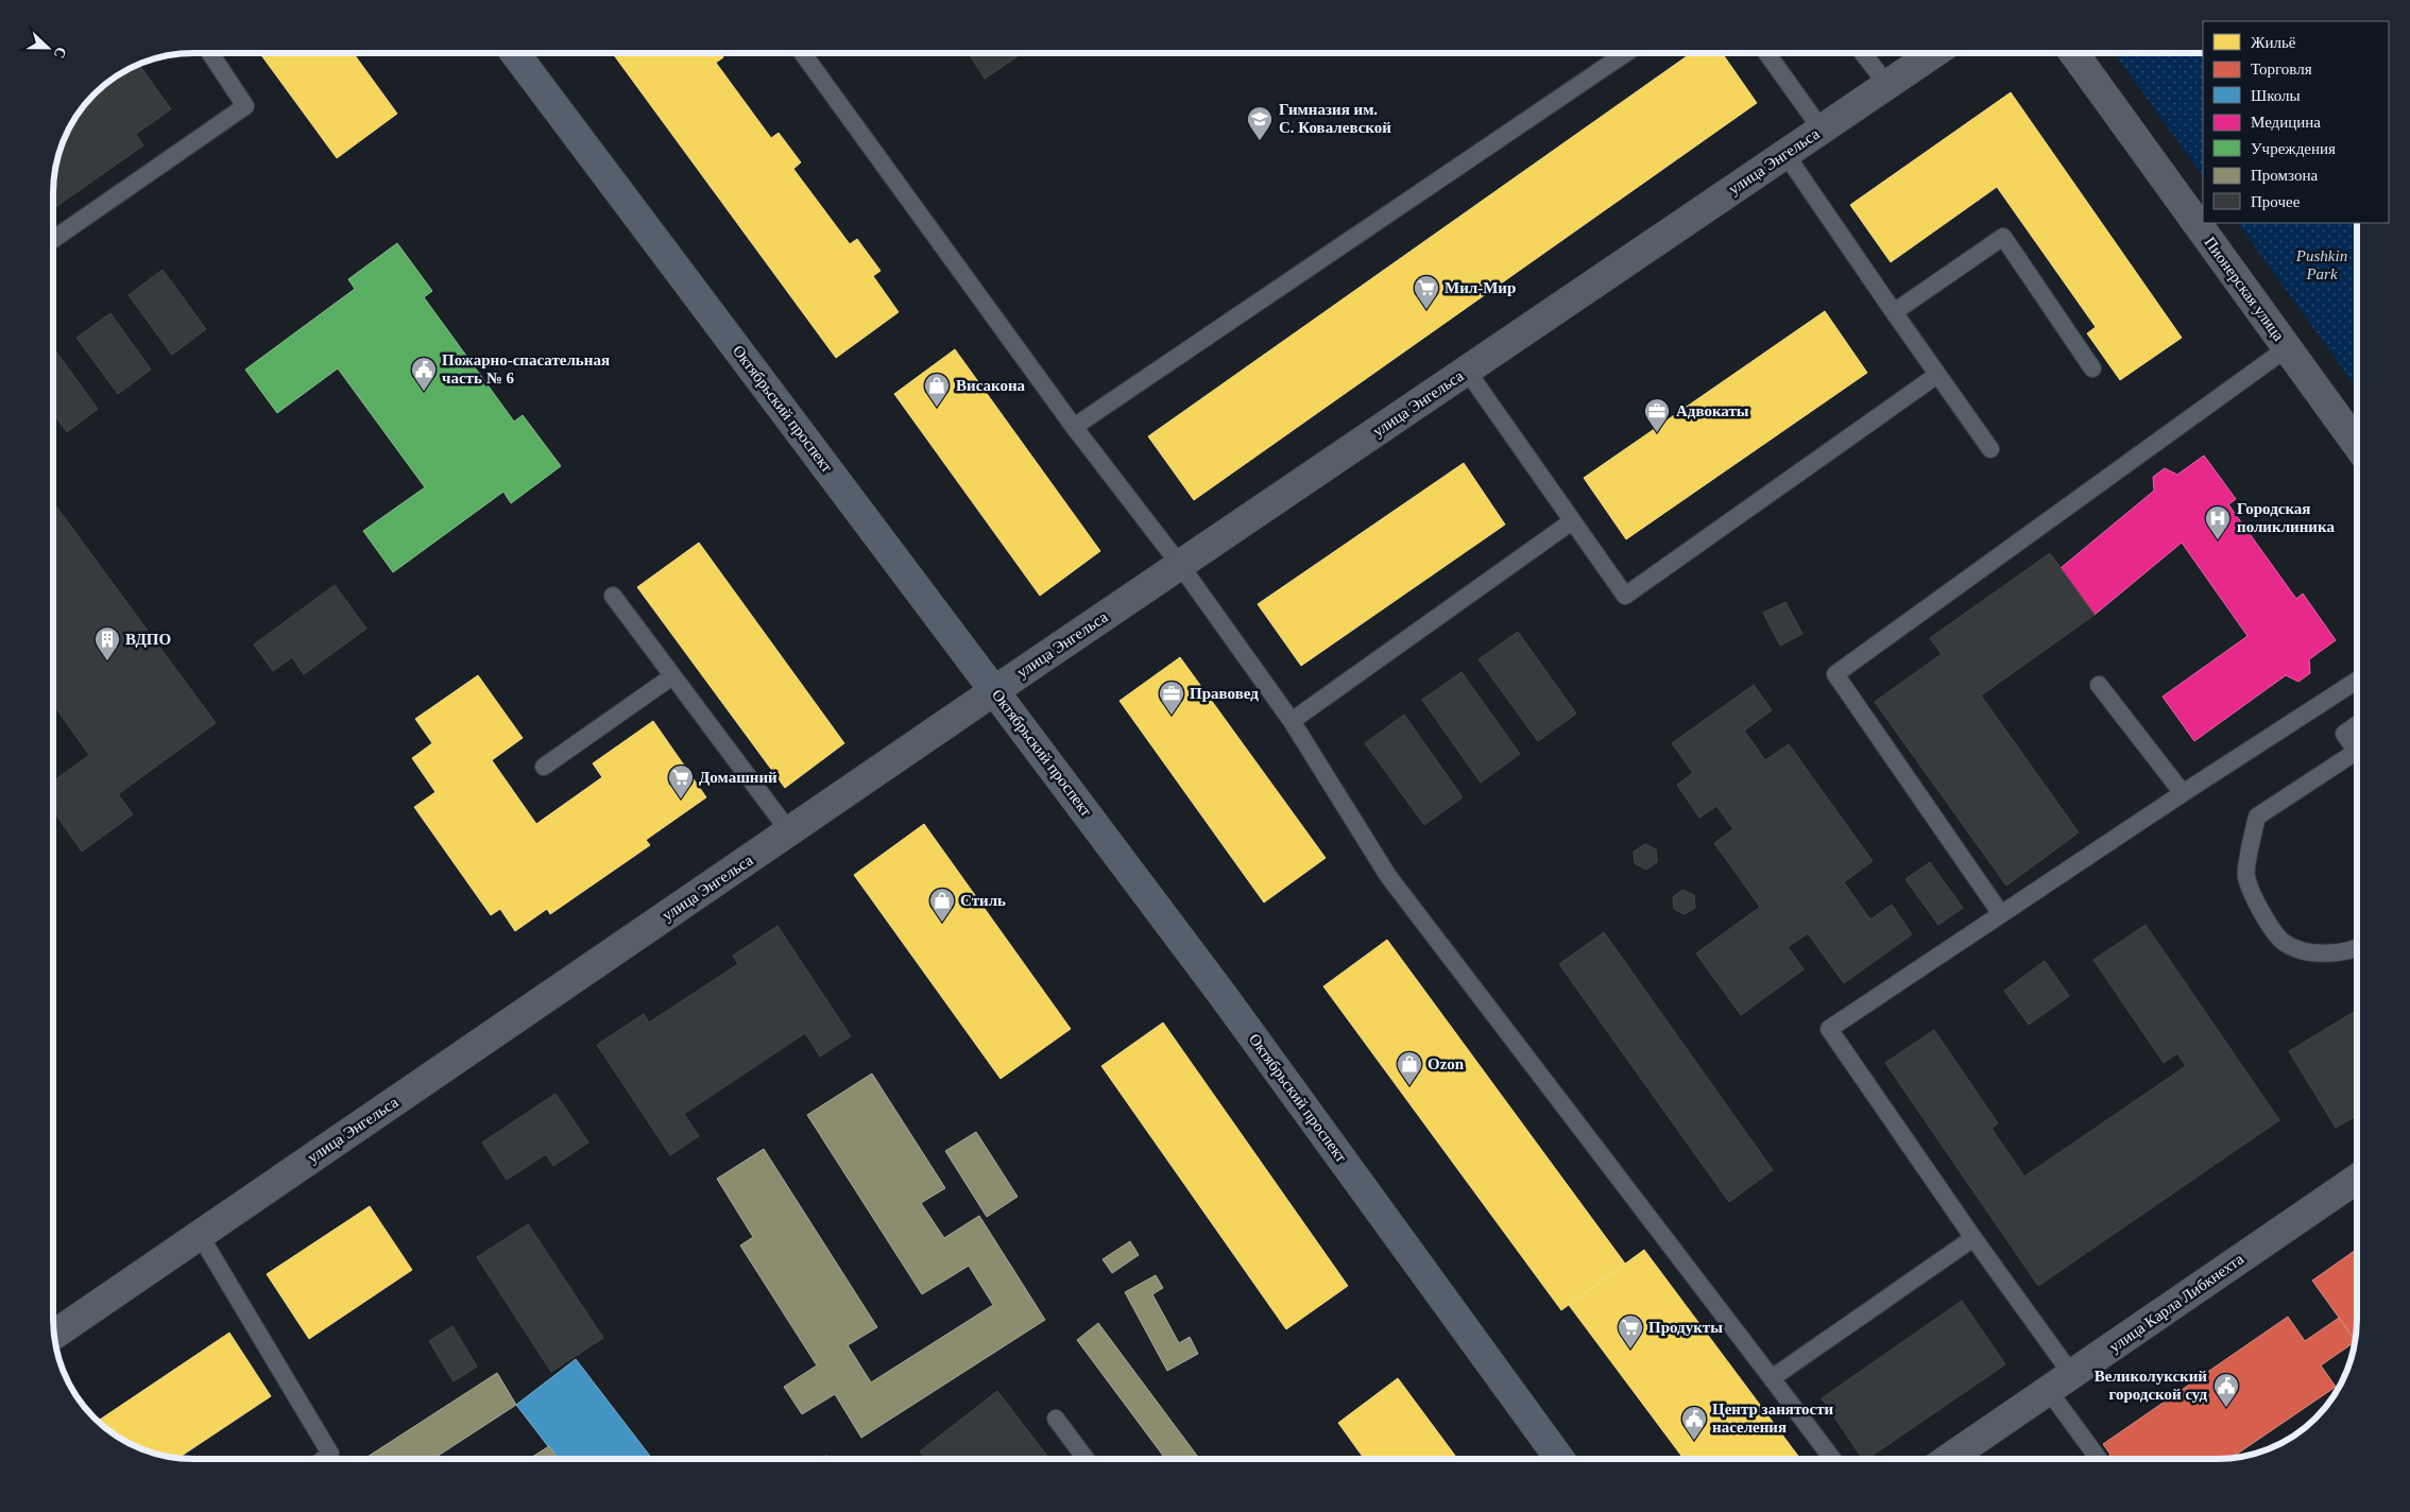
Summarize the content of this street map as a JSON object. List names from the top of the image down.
{
  "streets": {
    "main road": ["Октябрьский проспект"],
    "street": ["улица Энгельса", "Пионерская улица", "улица Карла Либкнехта"]
  },
  "crossings": [
    ["улица Энгельса", "Октябрьский проспект"]
  ],
  "parks": ["Pushkin Park"],
  "places": {
    "school or university": ["Гимназия им. С. Ковалевской"],
    "supermarket": ["Мил-Мир", "Домашний", "Продукты"],
    "public building": ["Пожарно-спасательная часть № 6", "Великолукский городской суд", "Центр занятости населения"],
    "shop": ["Висакона", "Стиль", "Ozon"],
    "office": ["Адвокаты", "Правовед"],
    "hospital": ["Городская поликлиника"],
    "building": ["ВДПО"]
  },
  "legend": [
    "Жильё",
    "Торговля",
    "Школы",
    "Медицина",
    "Учреждения",
    "Промзона",
    "Прочее"
  ],
  "north": "right"
}
